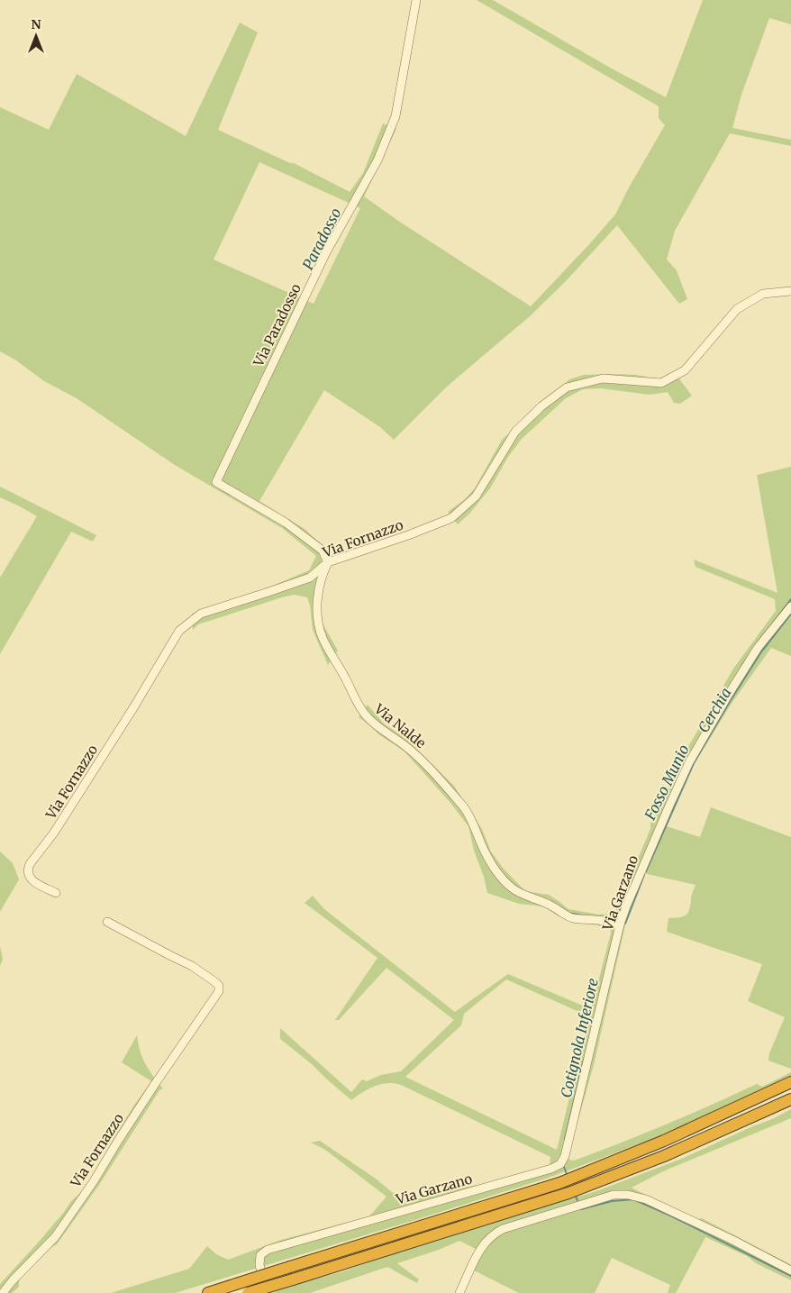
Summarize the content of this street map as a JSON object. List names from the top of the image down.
{
  "streets": {
    "street": [
      "Via Paradosso",
      "Via Fornazzo",
      "Via Nalde",
      "Via Garzano"
    ]
  },
  "crossings": [
    ["Via Paradosso", "Via Fornazzo"],
    ["Via Paradosso", "Via Nalde"],
    ["Via Fornazzo", "Via Nalde"],
    ["Via Nalde", "Via Garzano"]
  ],
  "water": [
    "Paradosso",
    "Cerchia",
    "Fosso Munio",
    "Cotignola Inferiore"
  ],
  "north": "top"
}
